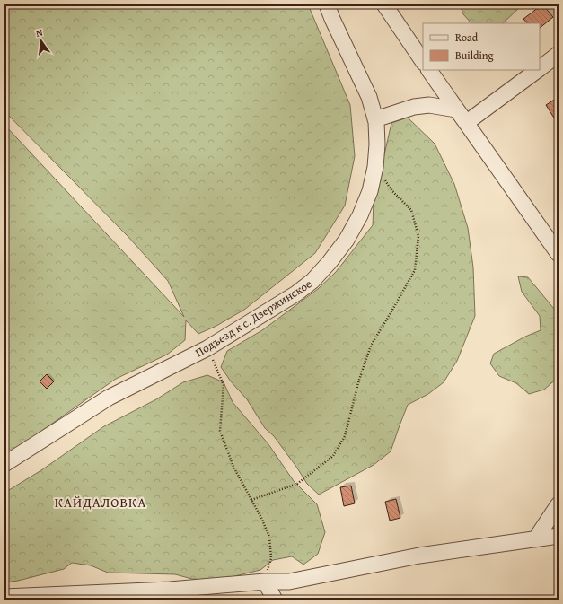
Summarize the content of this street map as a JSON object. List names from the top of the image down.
{
  "streets": {
    "street": ["Подъезд к с. Дзержинское"]
  },
  "districts": ["КАЙДАЛОВКА"],
  "legend": ["Road", "Building"],
  "north": "top"
}
